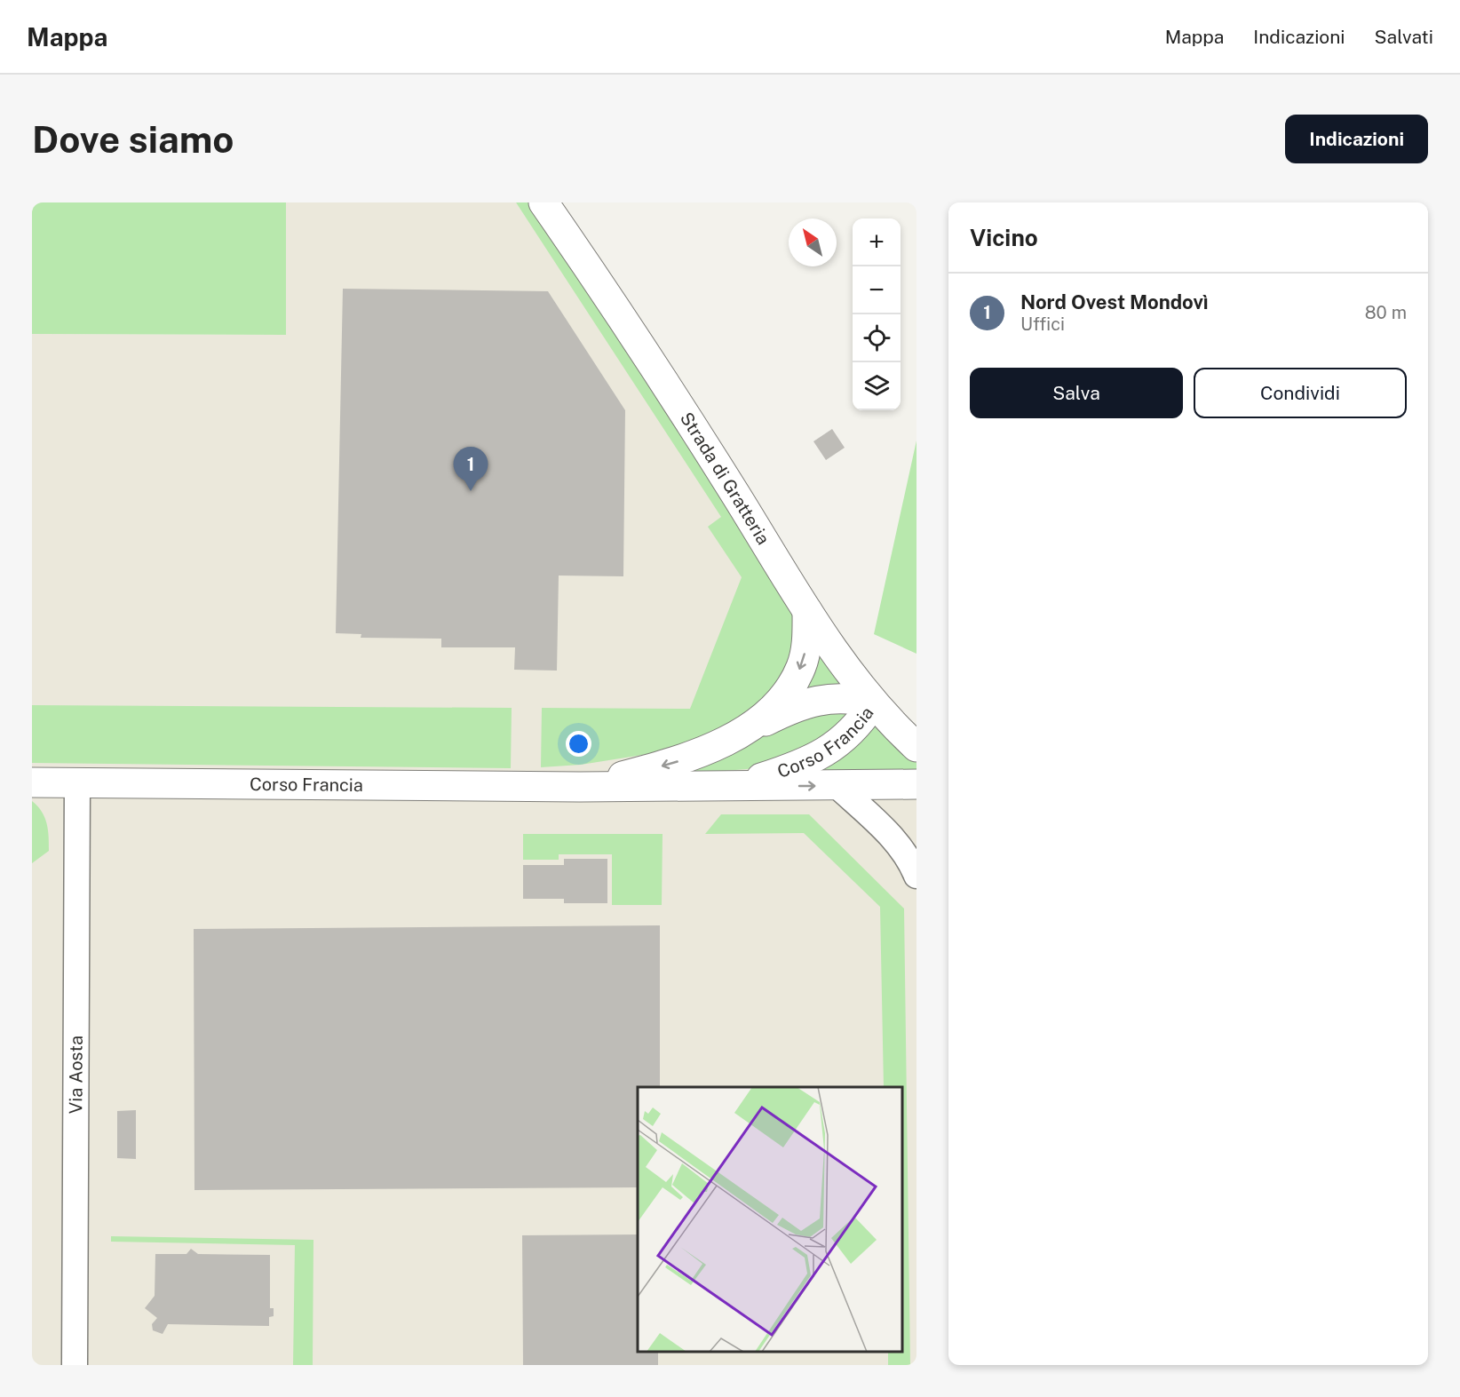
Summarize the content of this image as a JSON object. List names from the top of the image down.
{
  "streets": {
    "street": ["Strada di Gratteria", "Corso Francia", "Via Aosta"]
  },
  "crossings": [
    ["Strada di Gratteria", "Corso Francia"],
    ["Corso Francia", "Via Aosta"]
  ],
  "north": "top left",
  "page": {
    "header": "Mappa",
    "nav": ["Mappa", "Indicazioni", "Salvati"],
    "buttons": [
      "Indicazioni",
      ["Salva", "Condividi"]
    ],
    "title": "Dove siamo",
    "heading": "Vicino",
    "map_buttons": ["+", "−"],
    "list": [
      {
        "mark": "1",
        "name": "Nord Ovest Mondovì",
        "note": "Uffici",
        "value": "80 m"
      }
    ],
    "pins": "1"
  }
}
